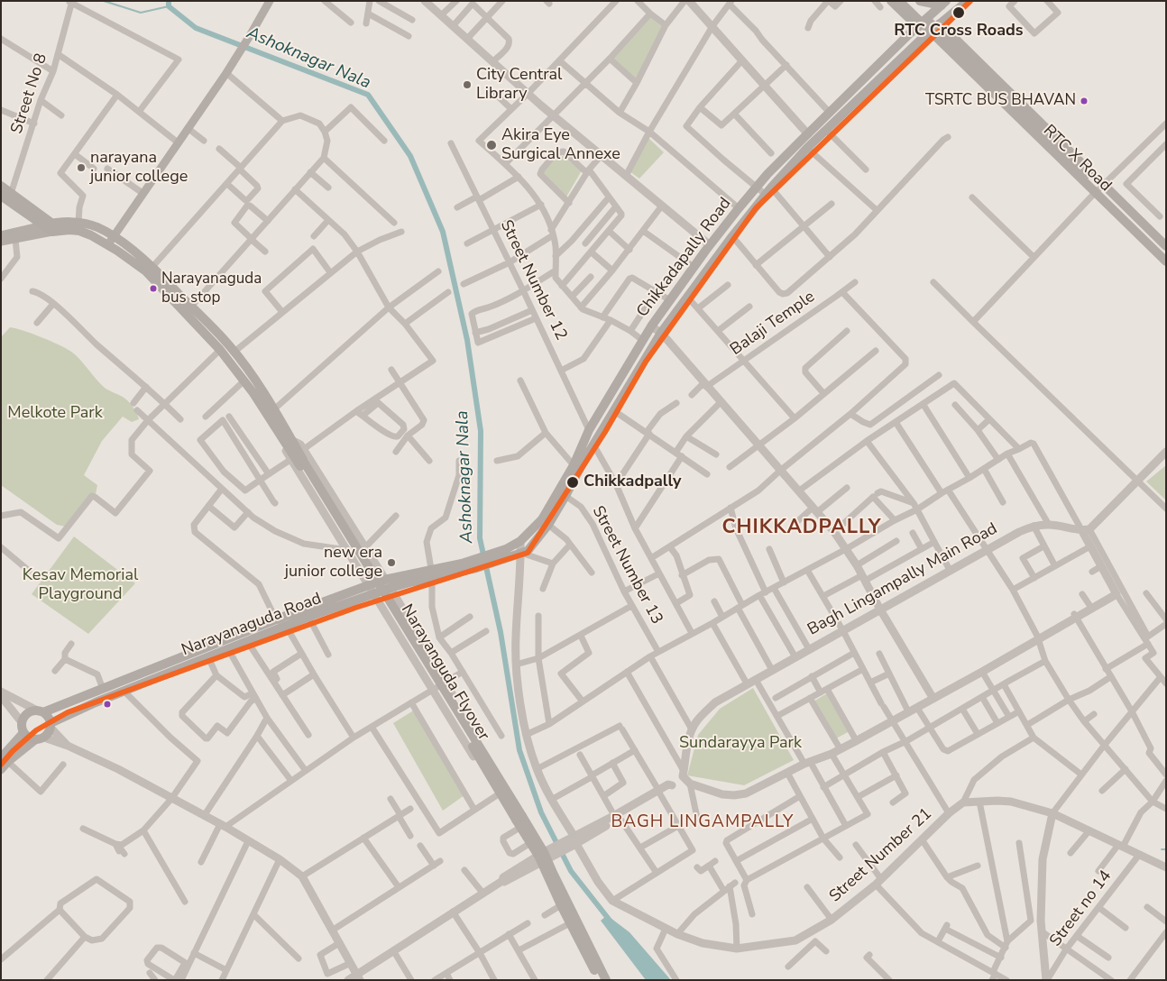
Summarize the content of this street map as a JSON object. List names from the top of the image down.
{
  "streets": {
    "main road": [
      "RTC X Road",
      "Chikkadapally Road",
      "Narayanaguda Road",
      "Narayanguda Flyover"
    ],
    "street": [
      "Street No 8",
      "Street Number 12",
      "Balaji Temple",
      "Street Number 13",
      "Bagh Lingampally Main Road",
      "Street Number 21",
      "Street no 14"
    ]
  },
  "crossings": [
    ["RTC X Road", "Chikkadapally Road"],
    ["Chikkadapally Road", "Street Number 12"],
    ["Chikkadapally Road", "Street Number 13"],
    ["Chikkadapally Road", "Narayanaguda Road"],
    ["Chikkadapally Road", "Street Number 21"],
    ["Narayanaguda Road", "Street Number 21"]
  ],
  "districts": ["CHIKKADPALLY", "BAGH LINGAMPALLY"],
  "water": ["Ashoknagar Nala"],
  "parks": ["Melkote Park", "Kesav Memorial Playground", "Sundarayya Park"],
  "places": [
    "RTC Cross Roads",
    "City Central Library",
    "TSRTC BUS BHAVAN",
    "Akira Eye Surgical Annexe",
    "narayana junior college",
    "Narayanaguda bus stop",
    "Chikkadpally",
    "new era junior college"
  ]
}
